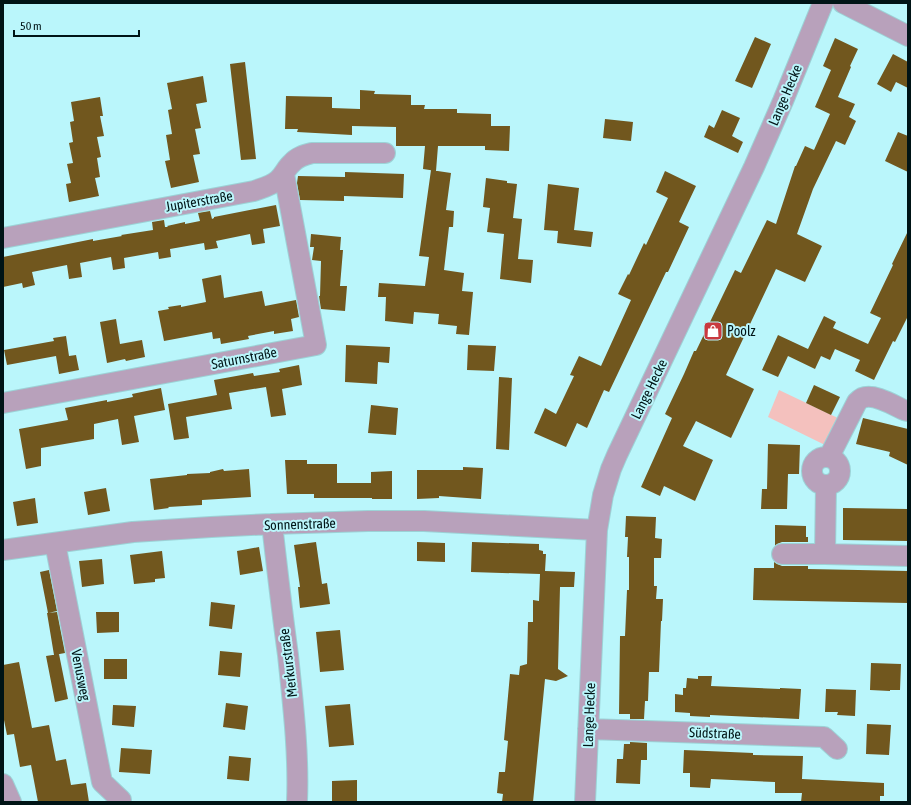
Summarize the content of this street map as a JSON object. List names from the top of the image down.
{
  "streets": {
    "street": [
      "Lange Hecke",
      "Jupiterstraße",
      "Saturnstraße",
      "Sonnenstraße",
      "Merkurstraße",
      "Venusweg",
      "Südstraße"
    ]
  },
  "crossings": [
    ["Lange Hecke", "Sonnenstraße"],
    ["Lange Hecke", "Südstraße"],
    ["Jupiterstraße", "Saturnstraße"],
    ["Sonnenstraße", "Merkurstraße"],
    ["Sonnenstraße", "Venusweg"]
  ],
  "places": {
    "shop": ["Poolz"]
  },
  "scale_bar": "50 m"
}
